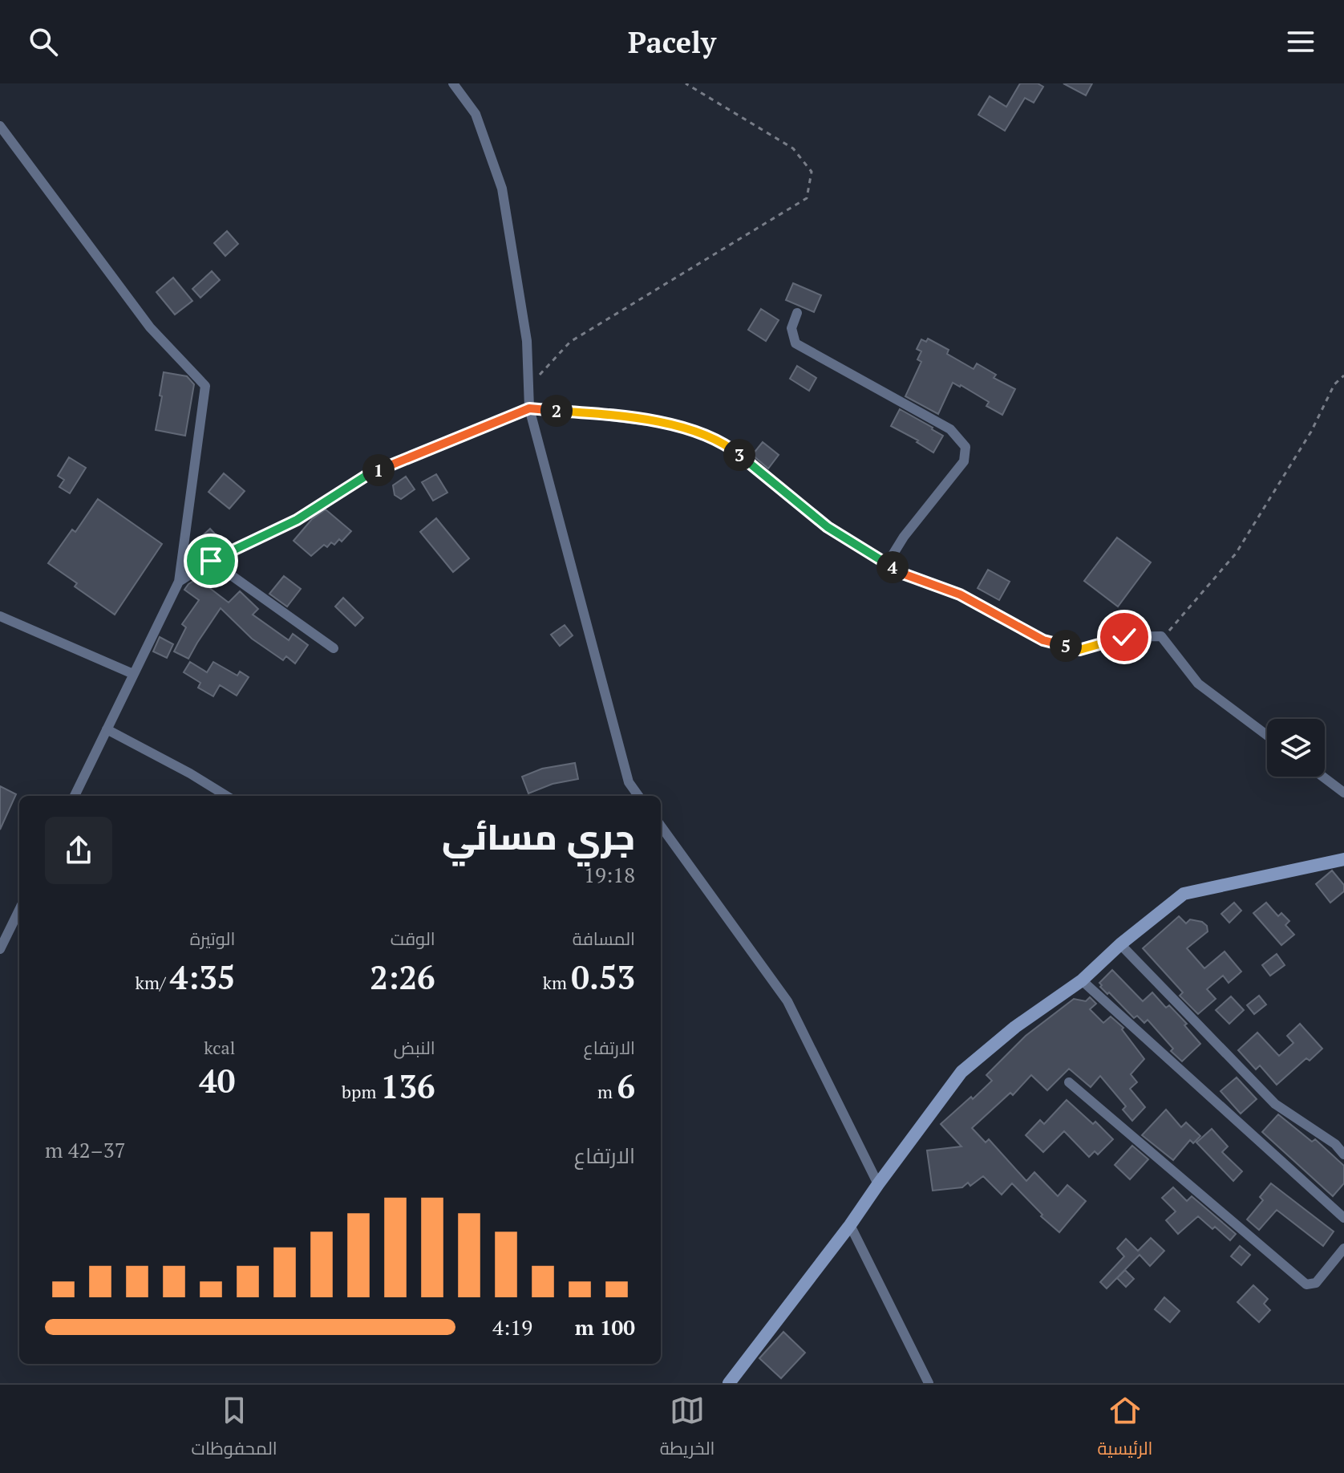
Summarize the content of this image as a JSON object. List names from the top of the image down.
{
  "page": {
    "header": "Pacely",
    "pins": [
      "2",
      "3",
      "1",
      "4",
      "5"
    ],
    "heading": ["جري مسائي", "19:18"],
    "stats": [
      ["المسافة", "0.53 km"],
      ["الوقت", "2:26"],
      ["الوتيرة", "4:35 /km"],
      ["الارتفاع", "6 m"],
      ["النبض", "136 bpm"],
      ["kcal", "40"]
    ],
    "chart": ["الارتفاع", "37–42 m"],
    "list": [
      {
        "name": "100 m",
        "note": "4:19"
      }
    ],
    "tabs": ["الرئيسية", "الخريطة", "المحفوظات"]
  }
}
